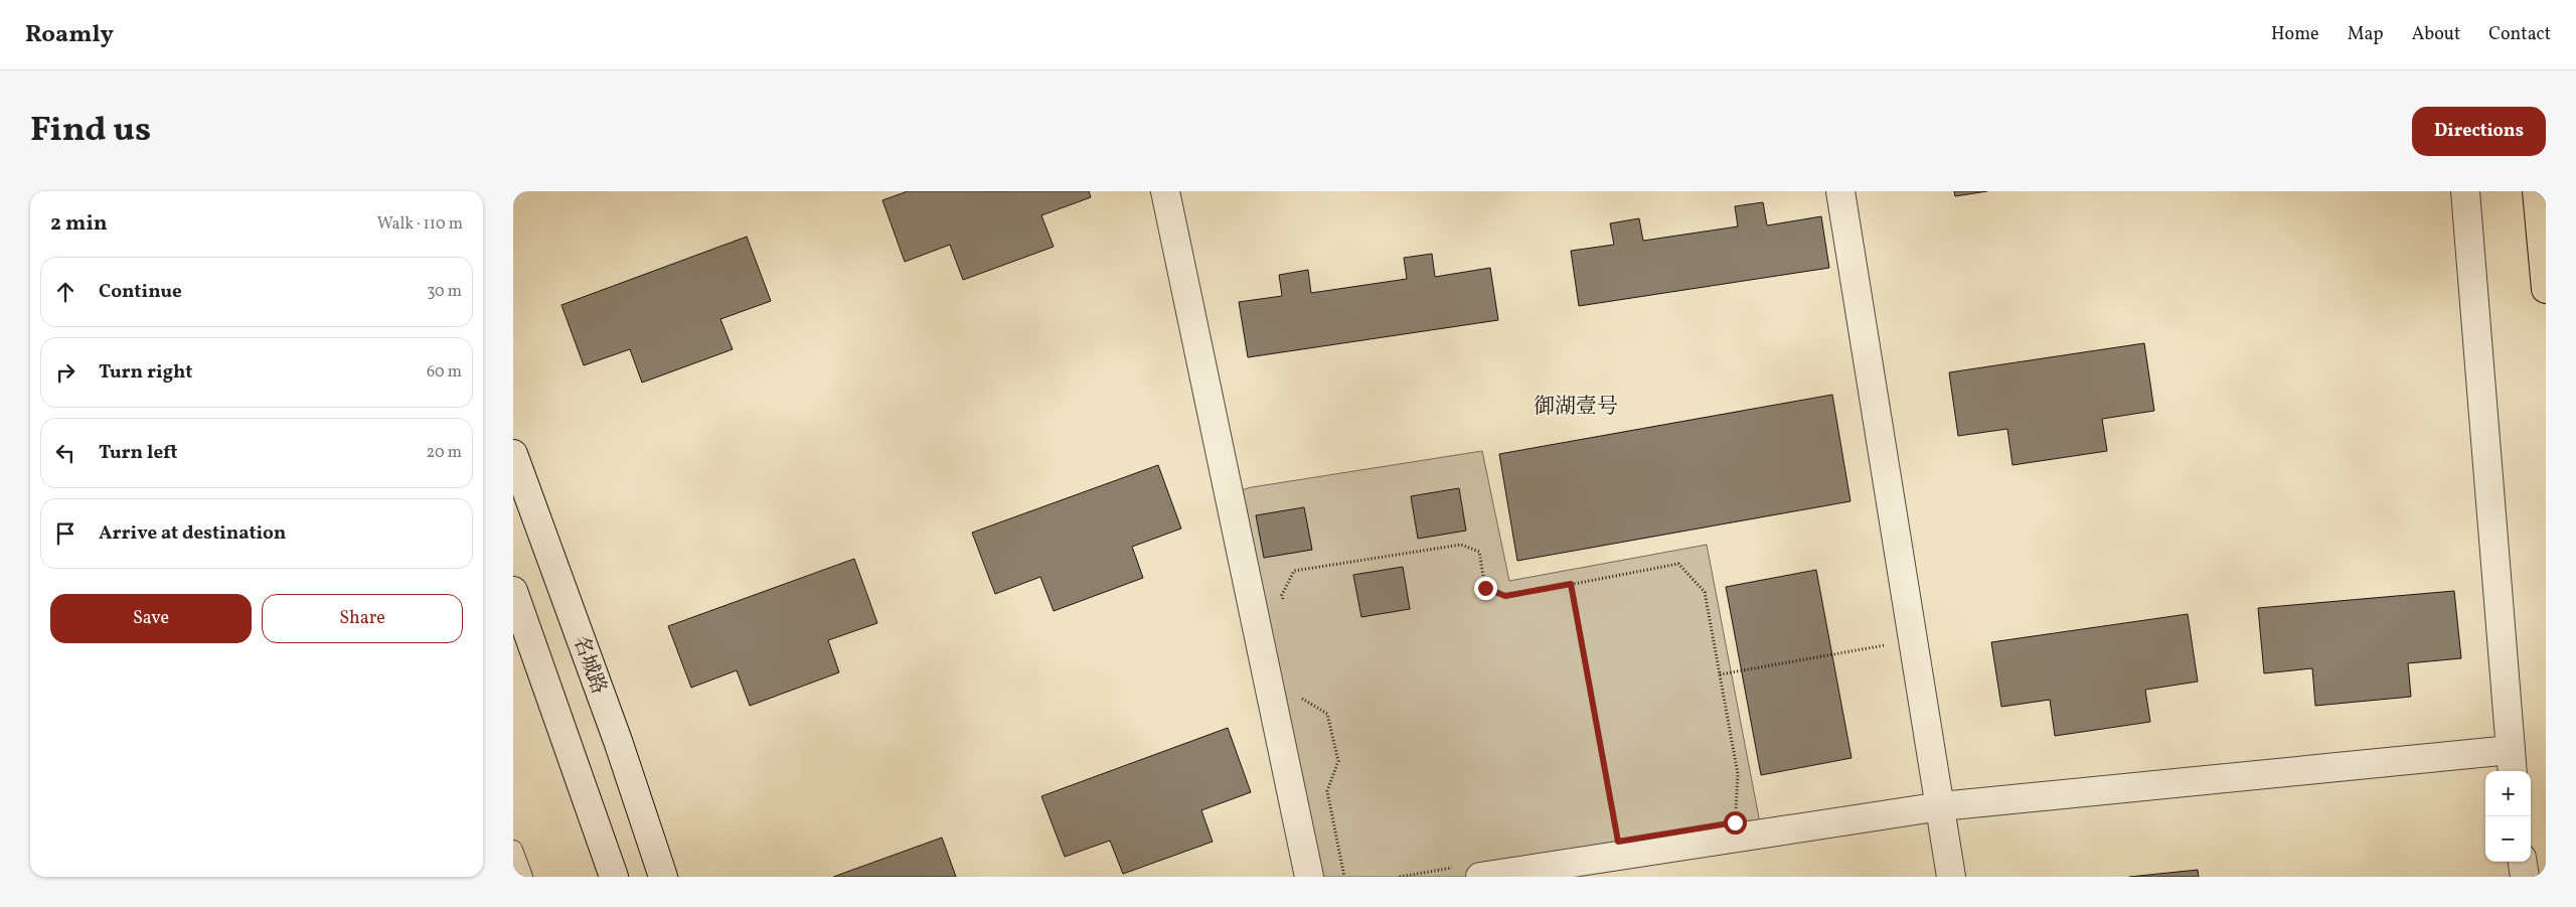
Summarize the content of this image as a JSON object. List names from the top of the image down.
{
  "streets": {
    "street": ["名城路"]
  },
  "districts": ["御湖壹号"],
  "page": {
    "header": "Roamly",
    "nav": [
      "Home",
      "Map",
      "About",
      "Contact"
    ],
    "title": "Find us",
    "buttons": [
      "Directions",
      ["Save", "Share"]
    ],
    "heading": ["2 min", "Walk · 110 m"],
    "list": [
      ["Continue", "30 m"],
      ["Turn right", "60 m"],
      ["Turn left", "20 m"],
      "Arrive at destination"
    ],
    "map_buttons": ["+", "−"]
  }
}
